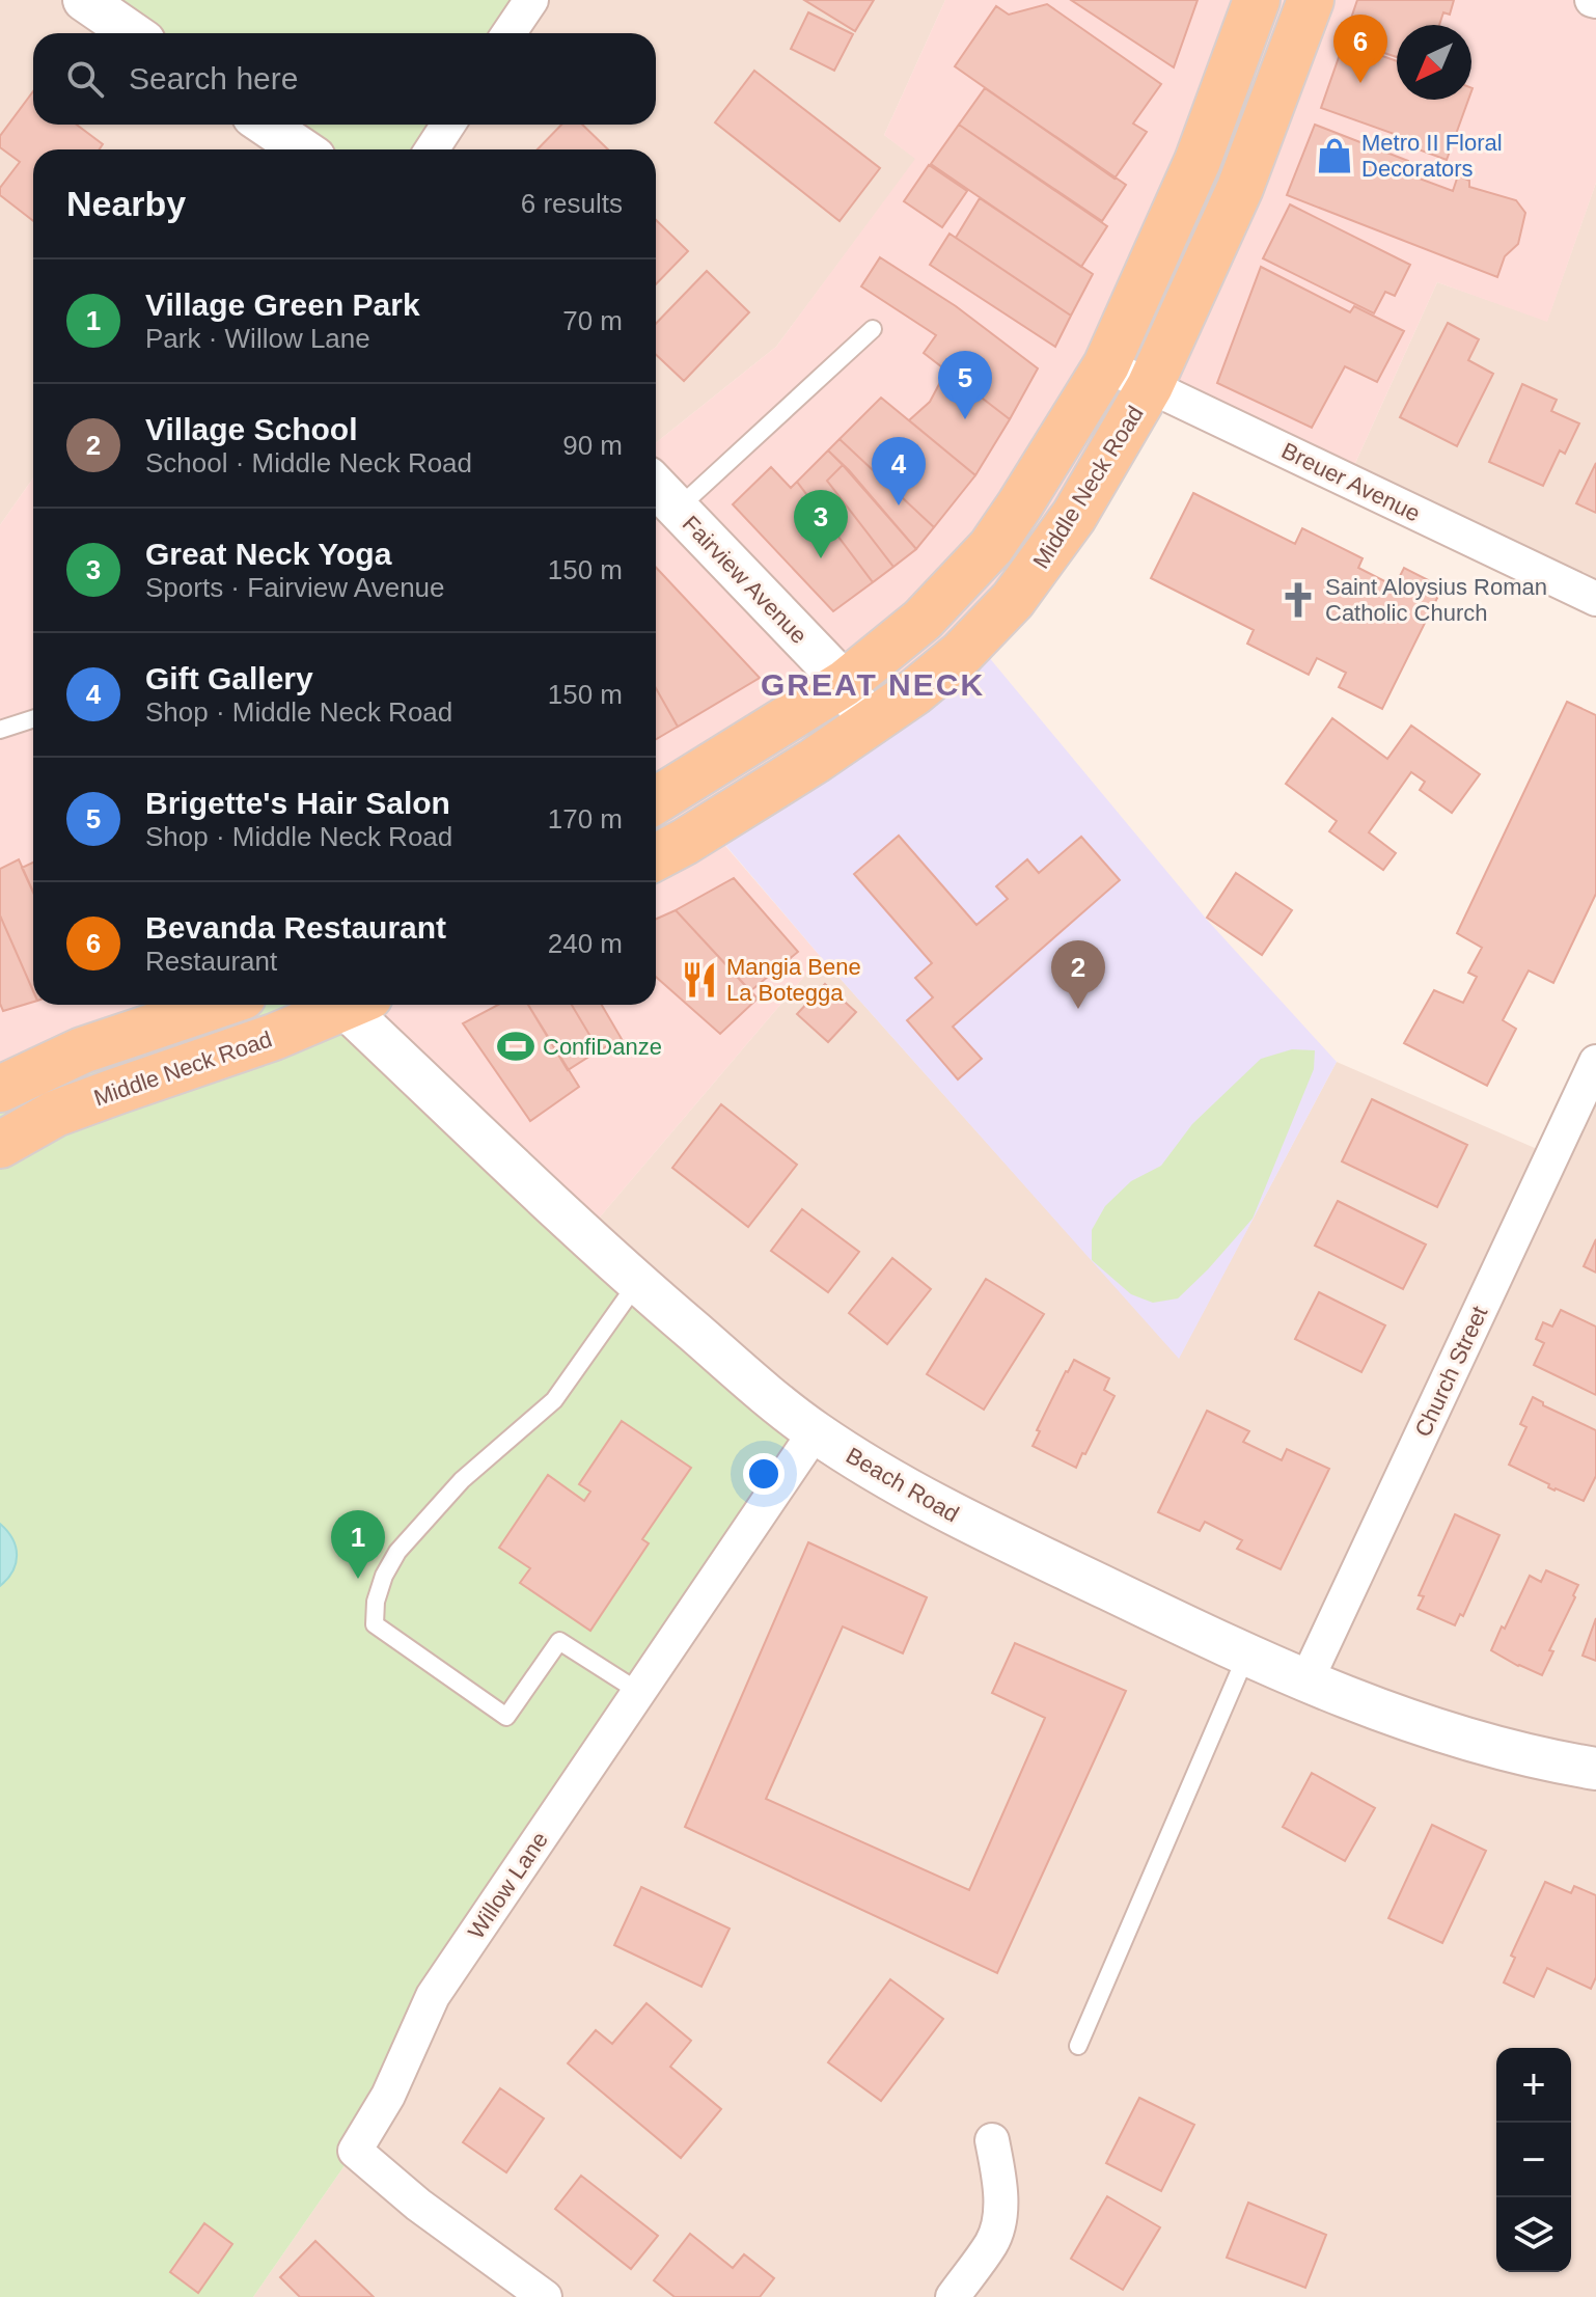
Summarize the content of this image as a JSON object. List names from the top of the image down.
{
  "streets": {
    "main road": ["Middle Neck Road"],
    "street": [
      "Breuer Avenue",
      "Fairview Avenue",
      "Church Street",
      "Beach Road",
      "Willow Lane"
    ]
  },
  "crossings": [
    ["Breuer Avenue", "Middle Neck Road"],
    ["Middle Neck Road", "Fairview Avenue"],
    ["Church Street", "Beach Road"],
    ["Beach Road", "Willow Lane"]
  ],
  "districts": ["GREAT NECK"],
  "places": {
    "shop": ["Metro II Floral Decorators"],
    "church": ["Saint Aloysius Roman Catholic Church"],
    "restaurant": ["Mangia Bene La Botegga"],
    "sports": ["ConfiDanze"]
  },
  "north": "bottom left",
  "page": {
    "pins": [
      "6",
      "5",
      "4",
      "3",
      "2",
      "1"
    ],
    "search": "Search here",
    "heading": ["Nearby", "6 results"],
    "list": [
      {
        "mark": "1",
        "name": "Village Green Park",
        "note": "Park · Willow Lane",
        "value": "70 m"
      },
      {
        "mark": "2",
        "name": "Village School",
        "note": "School · Middle Neck Road",
        "value": "90 m"
      },
      {
        "mark": "3",
        "name": "Great Neck Yoga",
        "note": "Sports · Fairview Avenue",
        "value": "150 m"
      },
      {
        "mark": "4",
        "name": "Gift Gallery",
        "note": "Shop · Middle Neck Road",
        "value": "150 m"
      },
      {
        "mark": "5",
        "name": "Brigette's Hair Salon",
        "note": "Shop · Middle Neck Road",
        "value": "170 m"
      },
      {
        "mark": "6",
        "name": "Bevanda Restaurant",
        "note": "Restaurant",
        "value": "240 m"
      }
    ],
    "map_buttons": ["+", "−"]
  }
}
